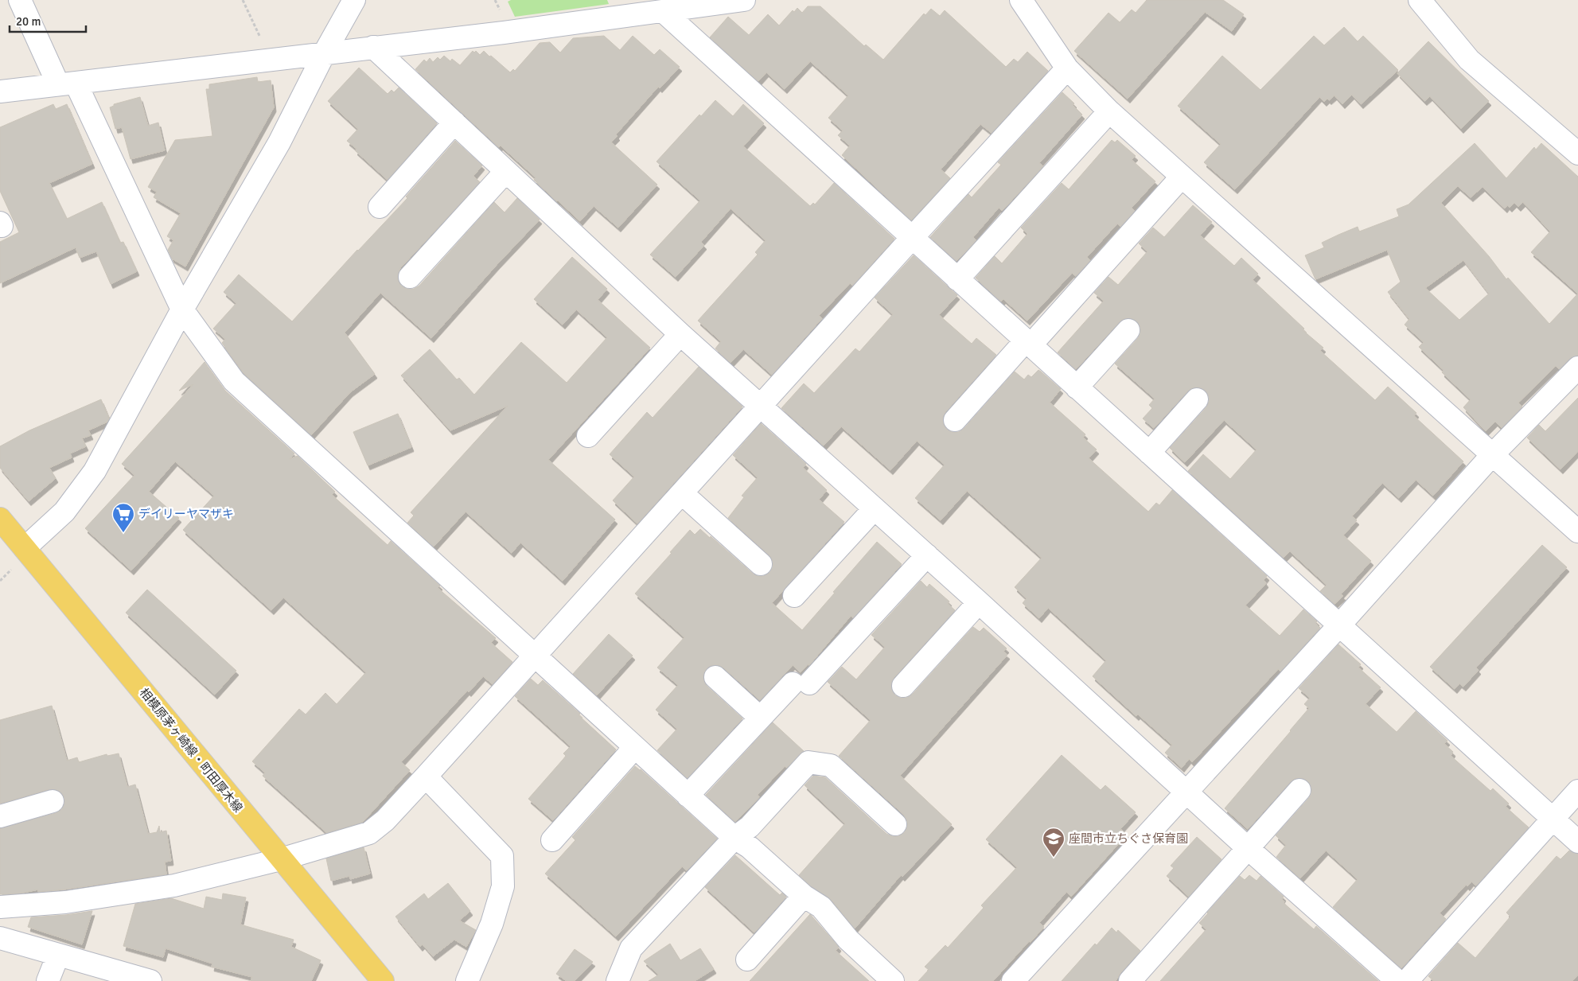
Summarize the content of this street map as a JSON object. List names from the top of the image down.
{
  "streets": {
    "main road": ["相模原茅ヶ崎線・町田厚木線"]
  },
  "places": {
    "supermarket": ["デイリーヤマザキ"],
    "school or university": ["座間市立ちぐさ保育園"]
  },
  "scale_bar": "20 m"
}
